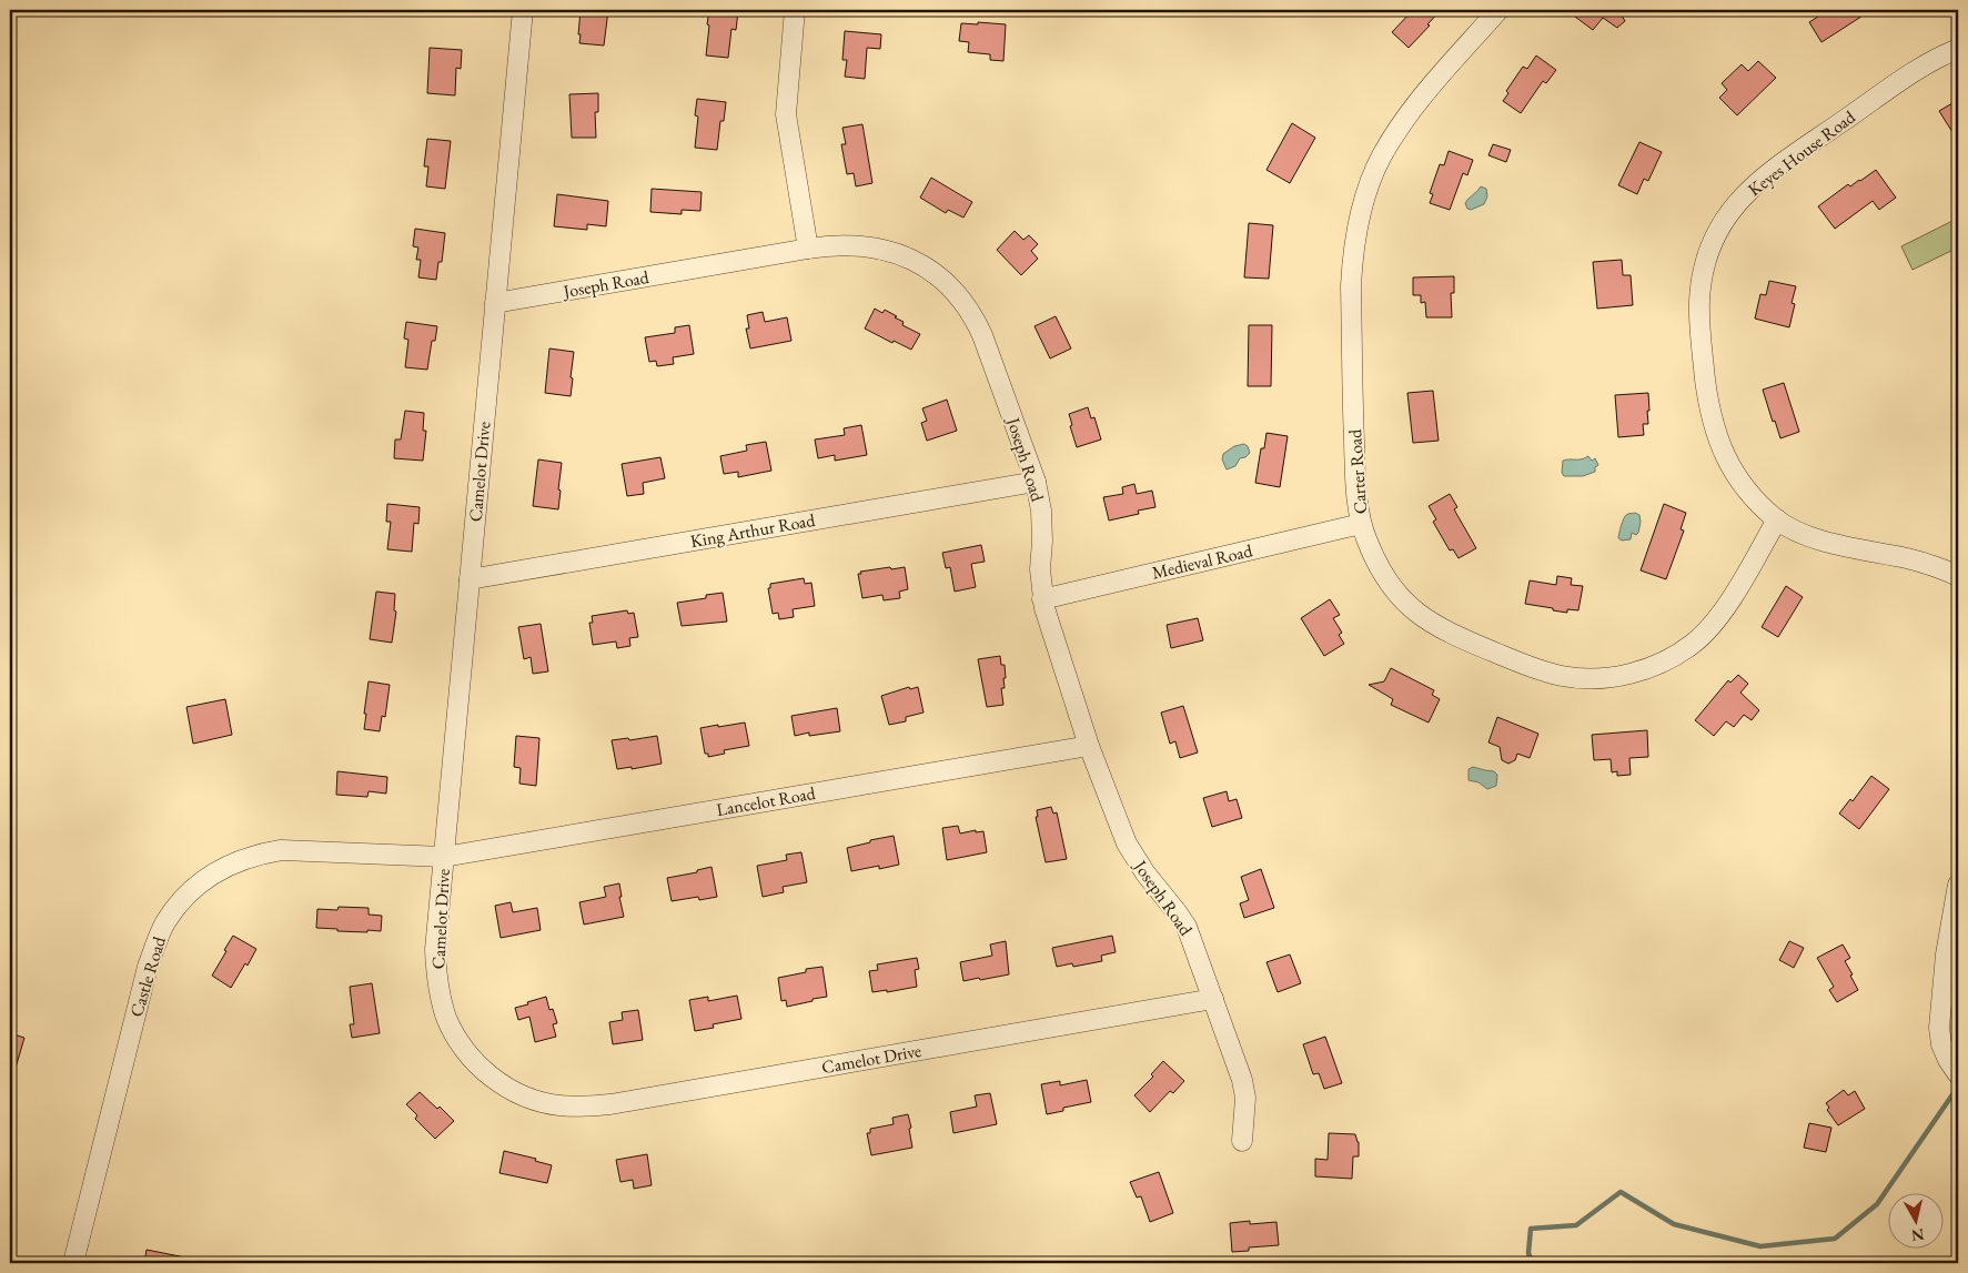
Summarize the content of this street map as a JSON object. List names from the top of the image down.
{
  "streets": {
    "street": [
      "Keyes House Road",
      "Joseph Road",
      "Camelot Drive",
      "Carter Road",
      "King Arthur Road",
      "Medieval Road",
      "Lancelot Road",
      "Castle Road"
    ]
  },
  "crossings": [
    ["Keyes House Road", "Carter Road"],
    ["Joseph Road", "Camelot Drive"],
    ["Joseph Road", "King Arthur Road"],
    ["Joseph Road", "Medieval Road"],
    ["Joseph Road", "Lancelot Road"],
    ["Camelot Drive", "King Arthur Road"],
    ["Camelot Drive", "Lancelot Road"],
    ["Camelot Drive", "Castle Road"],
    ["Carter Road", "Medieval Road"],
    ["Lancelot Road", "Castle Road"]
  ],
  "north": "bottom"
}
